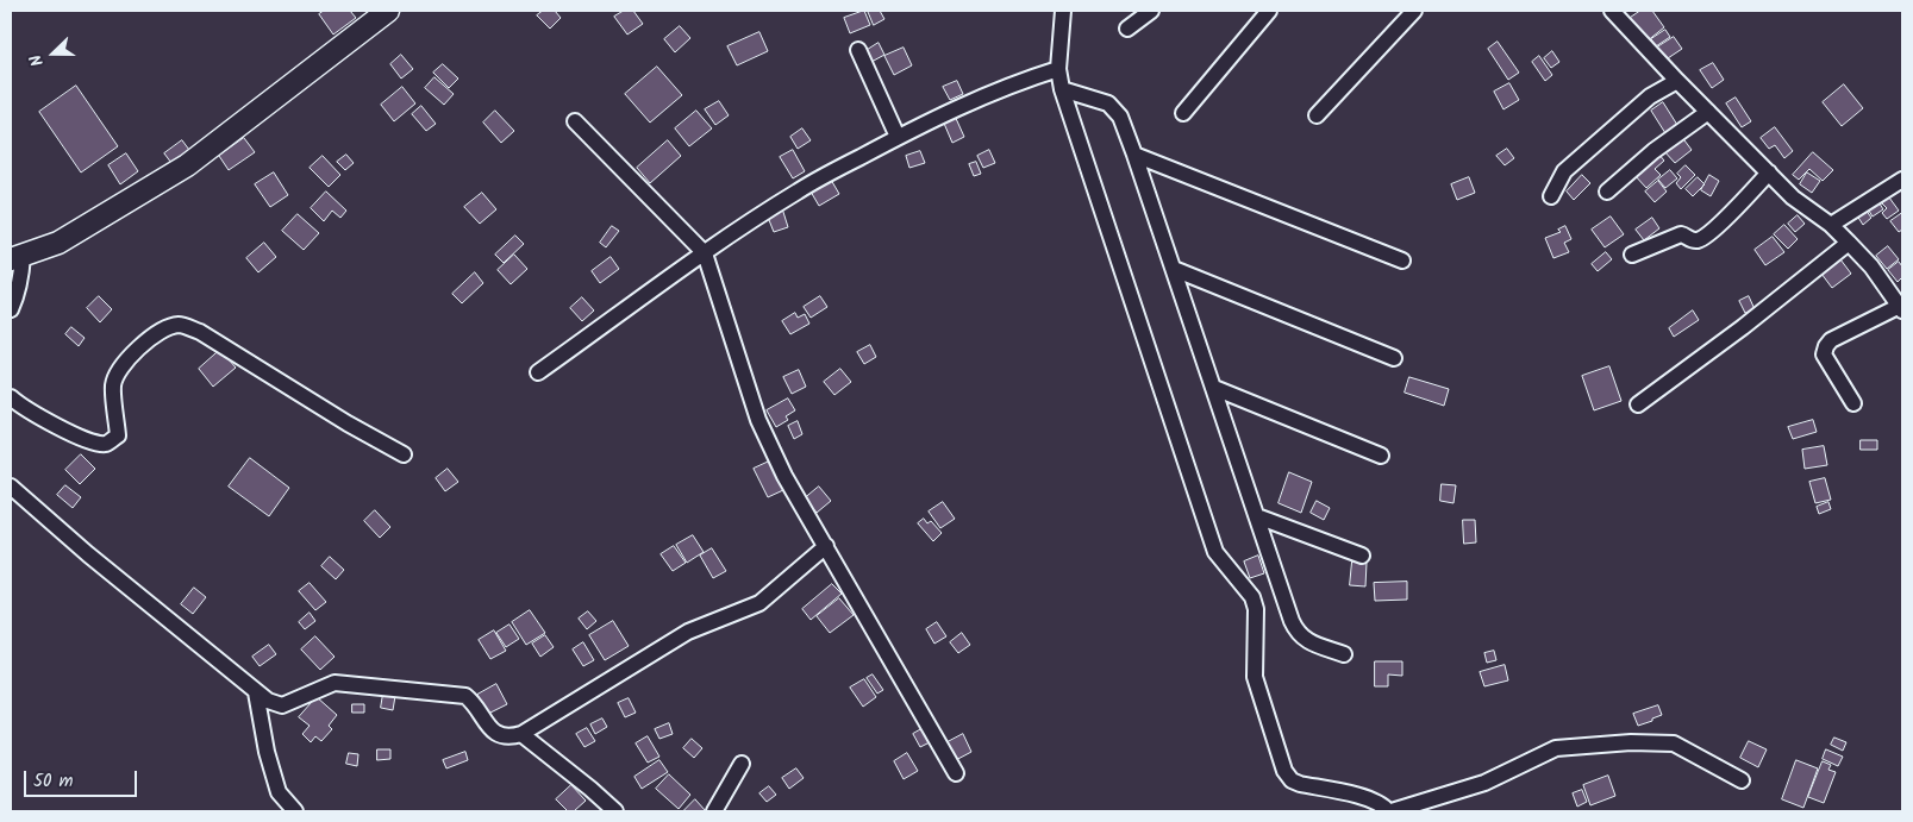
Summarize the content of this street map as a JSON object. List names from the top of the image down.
{
  "scale_bar": "50 m",
  "north": "left"
}
